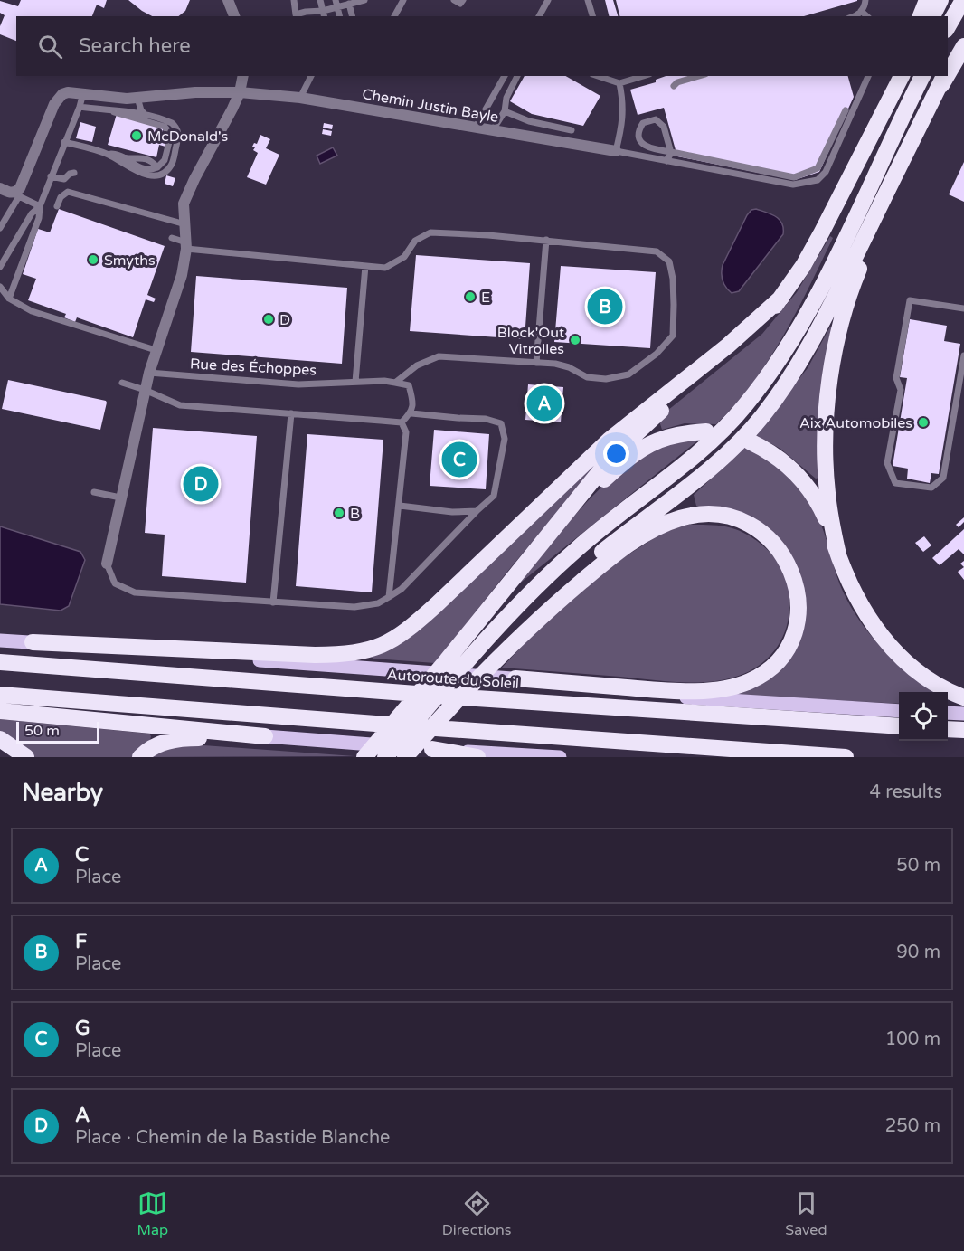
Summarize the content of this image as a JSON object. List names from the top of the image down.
{
  "streets": {
    "highway": ["Autoroute du Soleil"],
    "street": ["Chemin Justin Bayle"],
    "lane": ["Rue des Échoppes"]
  },
  "places": [
    "McDonald's",
    "Smyths",
    "E",
    "D",
    "Block'Out Vitrolles",
    "Aix Automobiles",
    "B"
  ],
  "scale_bar": "50 m",
  "page": {
    "search": "Search here",
    "pins": [
      "B",
      "A",
      "C",
      "D"
    ],
    "scale": "50 m",
    "heading": ["Nearby", "4 results"],
    "list": [
      {
        "mark": "A",
        "name": "C",
        "note": "Place",
        "value": "50 m"
      },
      {
        "mark": "B",
        "name": "F",
        "note": "Place",
        "value": "90 m"
      },
      {
        "mark": "C",
        "name": "G",
        "note": "Place",
        "value": "100 m"
      },
      {
        "mark": "D",
        "name": "A",
        "note": "Place · Chemin de la Bastide Blanche",
        "value": "250 m"
      }
    ],
    "nav": ["Map", "Directions", "Saved"]
  }
}
